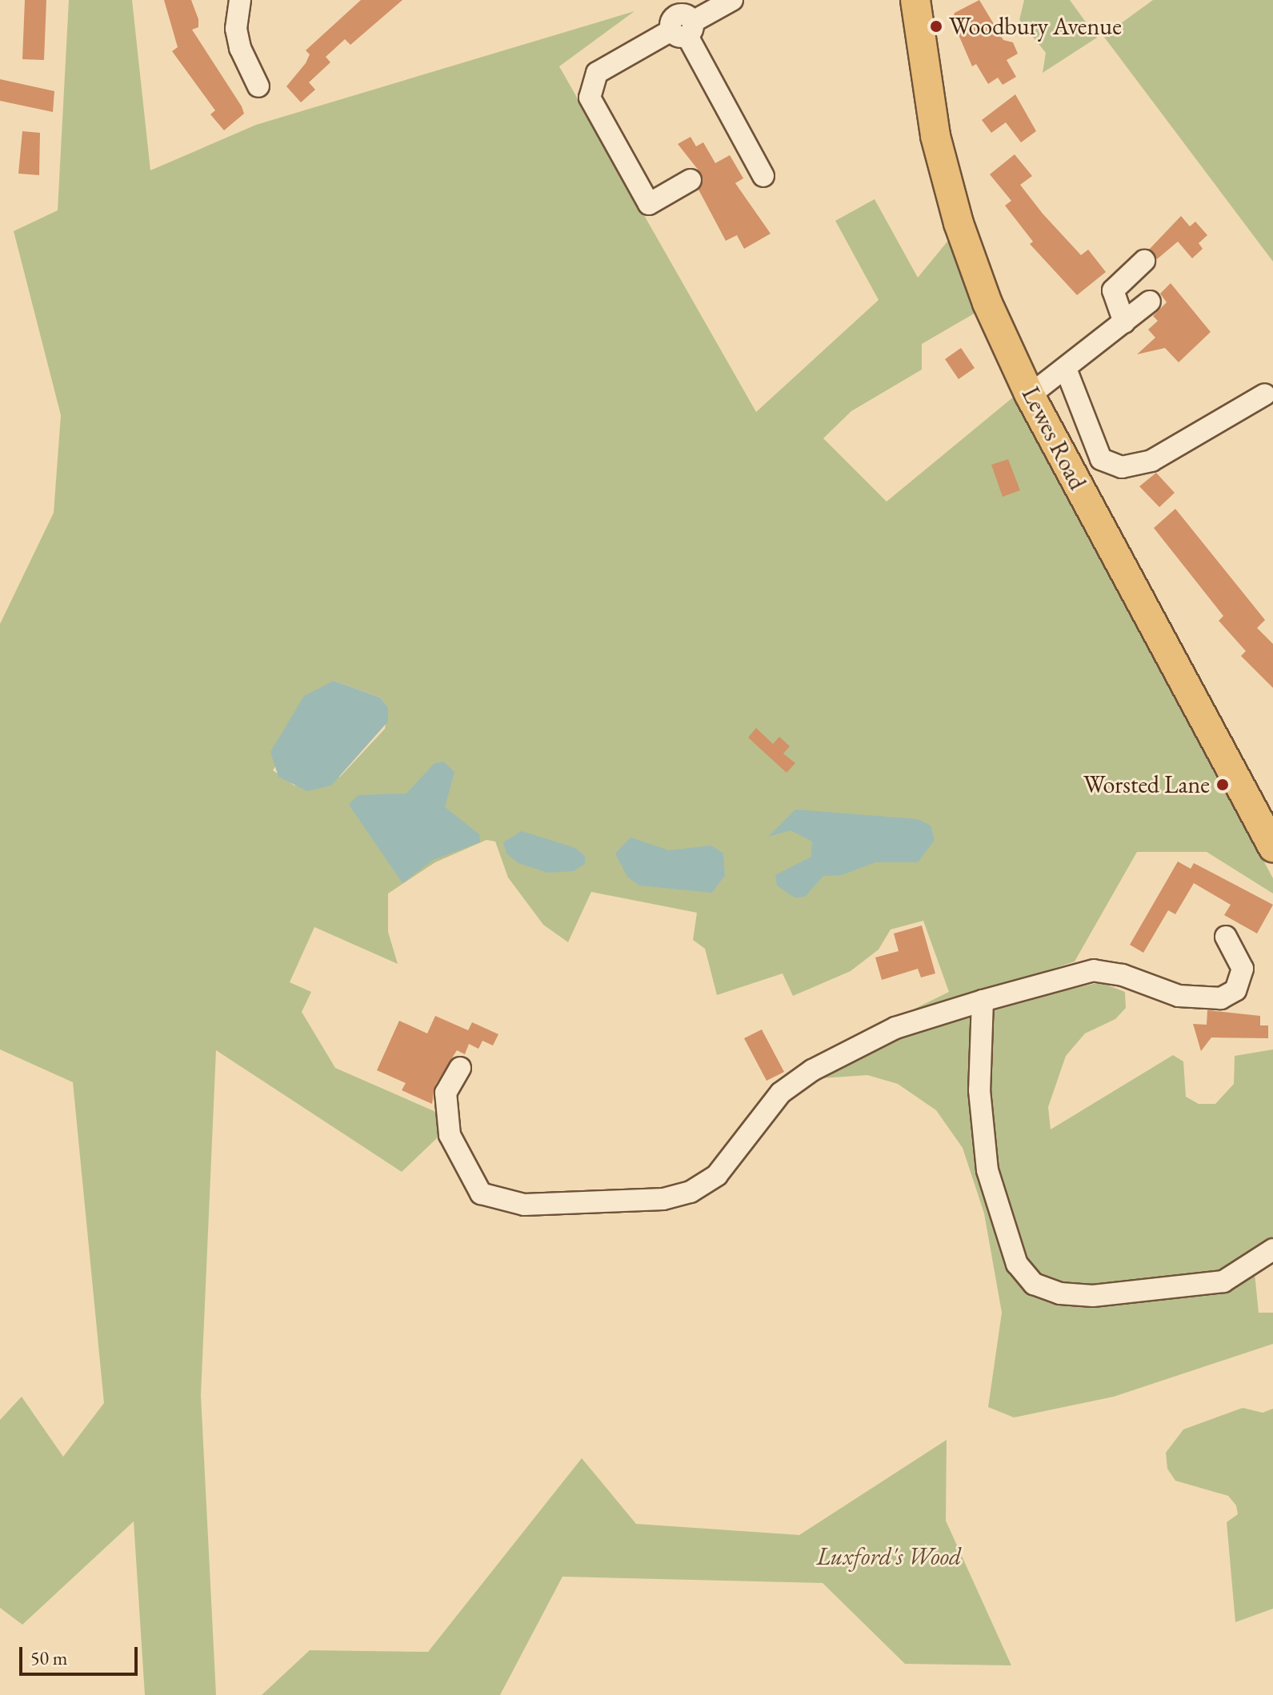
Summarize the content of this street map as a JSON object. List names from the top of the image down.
{
  "streets": {
    "highway": ["Lewes Road"]
  },
  "parks": ["Luxford's Wood"],
  "places": ["Woodbury Avenue", "Worsted Lane"],
  "scale_bar": "50 m"
}
